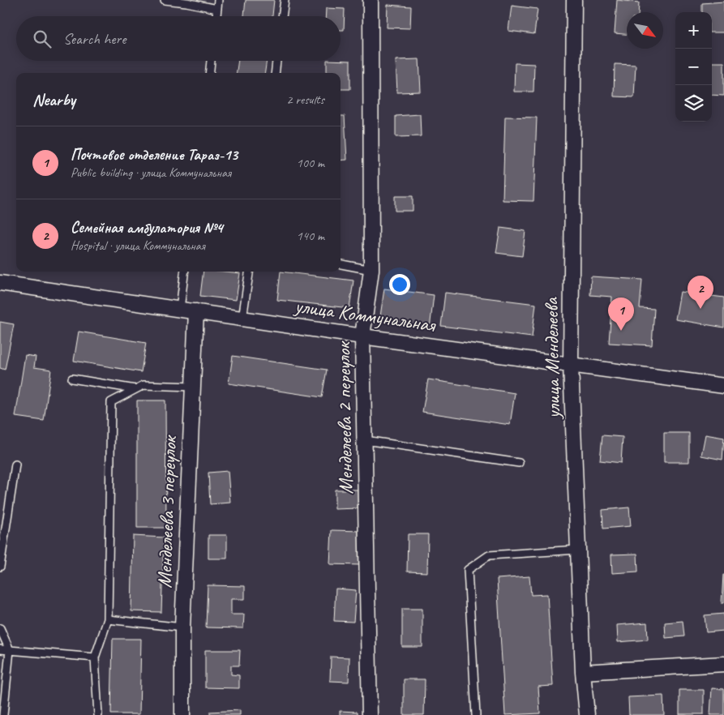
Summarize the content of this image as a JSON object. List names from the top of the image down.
{
  "streets": {
    "street": [
      "улица Коммунальная",
      "улица Менделеева",
      "Менделеева 2 переулок",
      "Менделеева 3 переулок"
    ]
  },
  "crossings": [
    ["улица Коммунальная", "улица Менделеева"],
    ["улица Коммунальная", "Менделеева 2 переулок"],
    ["улица Коммунальная", "Менделеева 3 переулок"]
  ],
  "north": "bottom right",
  "page": {
    "map_buttons": ["+", "−"],
    "search": "Search here",
    "heading": ["Nearby", "2 results"],
    "list": [
      {
        "mark": "1",
        "name": "Почтовое отделение Тараз-13",
        "note": "Public building · улица Коммунальная",
        "value": "100 m"
      },
      {
        "mark": "2",
        "name": "Семейная амбулатория №4",
        "note": "Hospital · улица Коммунальная",
        "value": "140 m"
      }
    ],
    "pins": ["2", "1"]
  }
}
